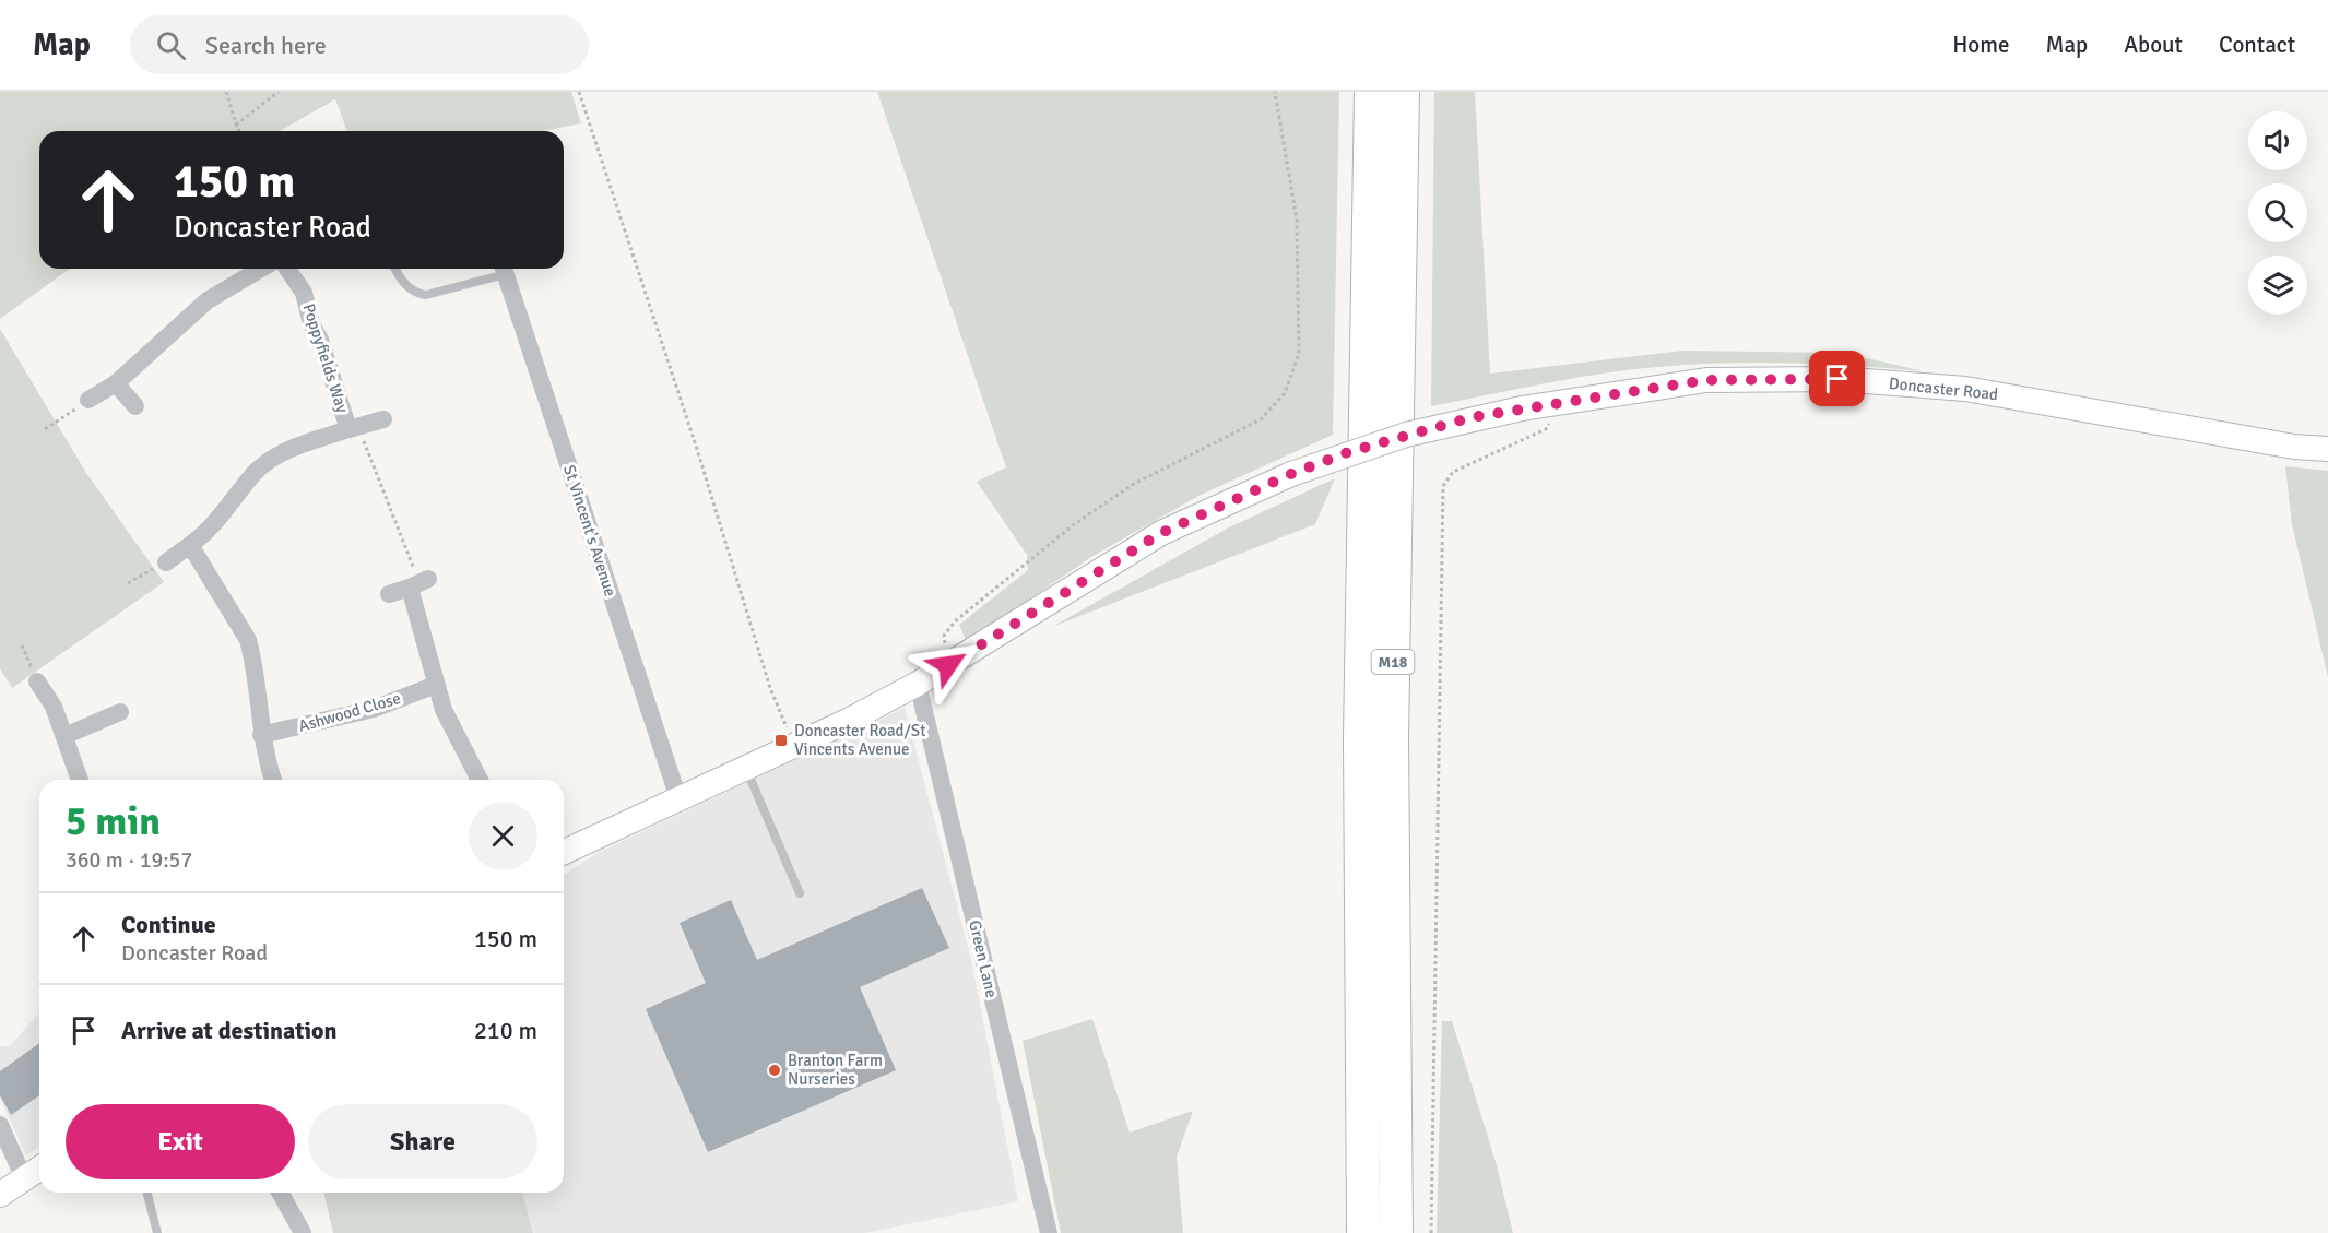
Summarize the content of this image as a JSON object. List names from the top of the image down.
{
  "streets": {
    "highway": ["M18"],
    "main road": ["Doncaster Road"],
    "street": [
      "Poppyfields Way",
      "St Vincent's Avenue",
      "Ashwood Close",
      "Green Lane"
    ]
  },
  "crossings": [
    ["Doncaster Road", "St Vincent's Avenue"],
    ["Doncaster Road", "Green Lane"]
  ],
  "places": {
    "transit": ["Doncaster Road/St Vincents Avenue"],
    "other": ["Branton Farm Nurseries"]
  },
  "page": {
    "header": "Map",
    "search": "Search here",
    "nav": [
      "Home",
      "Map",
      "About",
      "Contact"
    ],
    "turn": ["150 m", "Doncaster Road"],
    "heading": ["5 min", "360 m · 19:57"],
    "list": [
      {
        "name": "Continue",
        "note": "Doncaster Road",
        "value": "150 m"
      },
      {
        "name": "Arrive at destination",
        "value": "210 m"
      }
    ],
    "buttons": ["Exit", "Share"]
  }
}
